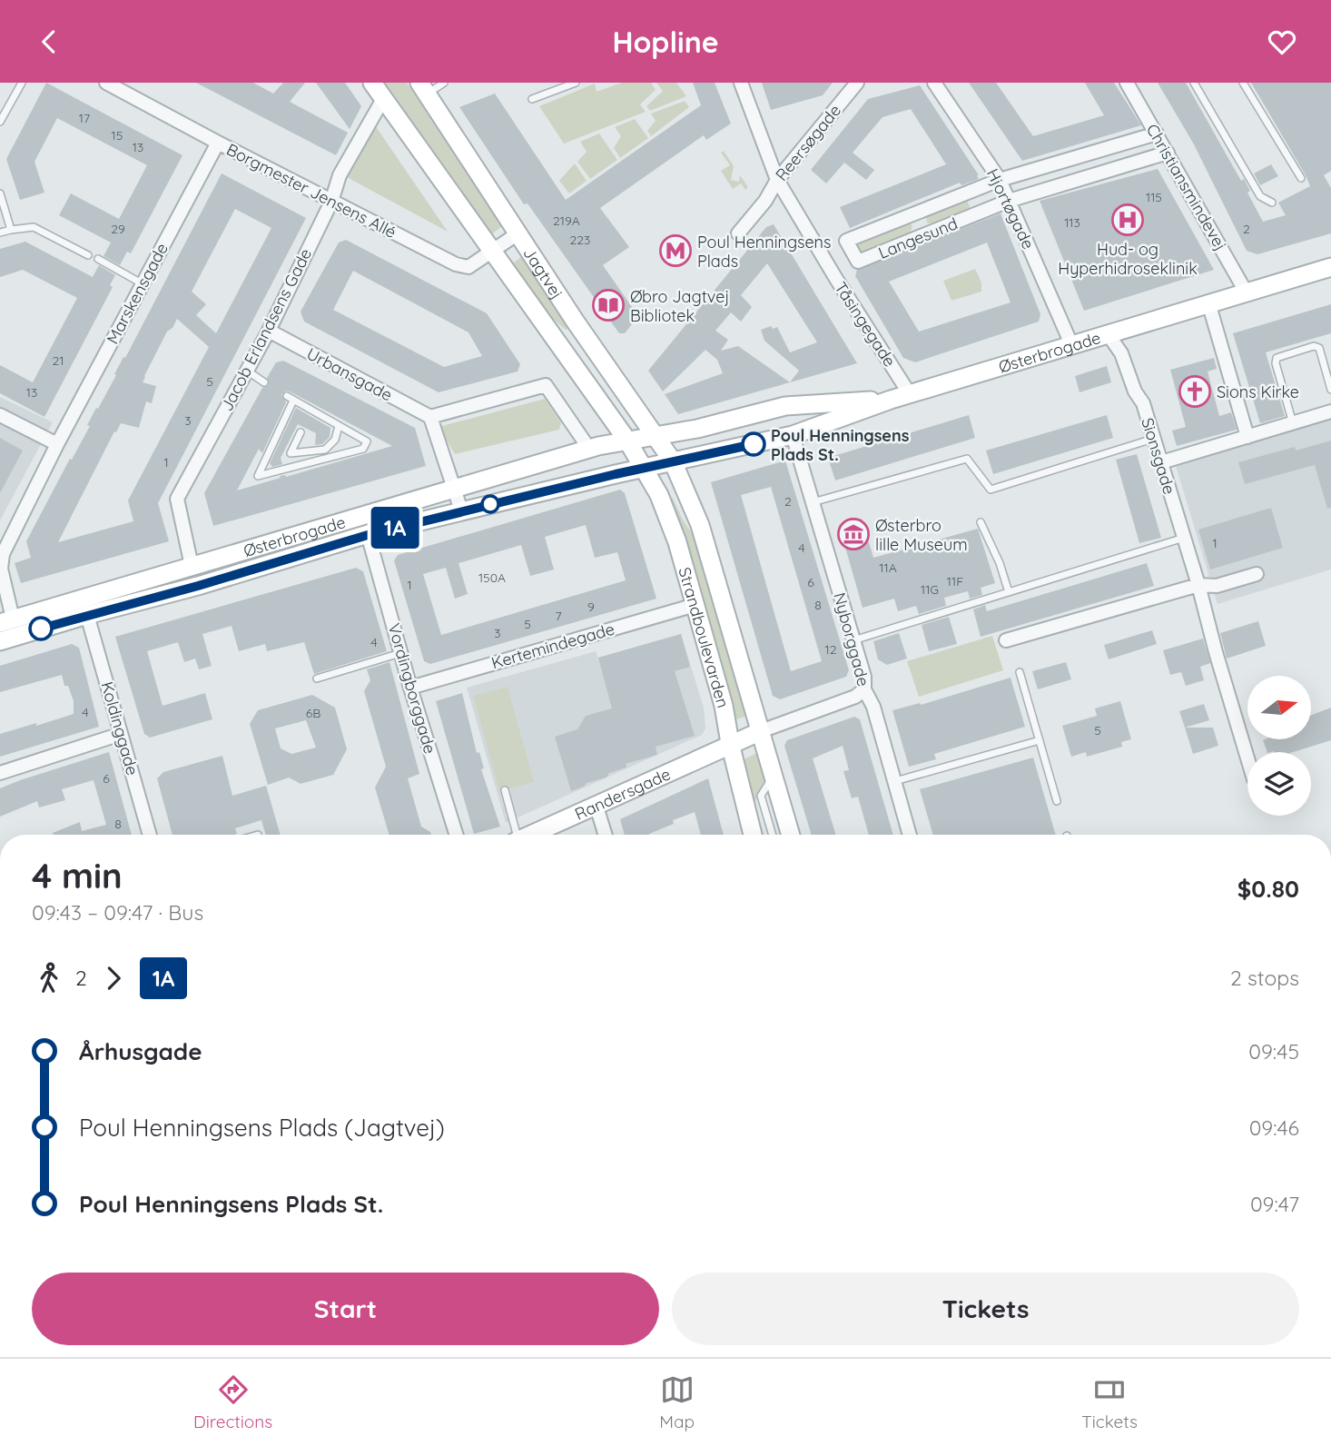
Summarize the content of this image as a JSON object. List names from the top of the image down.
{
  "streets": {
    "street": [
      "Reersøgade",
      "Christiansmindevej",
      "Borgmester Jensens Allé",
      "Hjortøgade",
      "Langesund",
      "Jagtvej",
      "Marskensgade",
      "Tåsingegade",
      "Jacob Erlandsens Gade",
      "Østerbrogade",
      "Urbansgade",
      "Sionsgade",
      "Strandboulevarden",
      "Nyborggade",
      "Kertemindegade",
      "Vordingborggade",
      "Koldinggade",
      "Randersgade"
    ]
  },
  "crossings": [
    ["Reersøgade", "Tåsingegade"],
    ["Christiansmindevej", "Langesund"],
    ["Christiansmindevej", "Østerbrogade"],
    ["Borgmester Jensens Allé", "Jagtvej"],
    ["Borgmester Jensens Allé", "Marskensgade"],
    ["Borgmester Jensens Allé", "Jacob Erlandsens Gade"],
    ["Hjortøgade", "Langesund"],
    ["Hjortøgade", "Østerbrogade"],
    ["Jagtvej", "Jacob Erlandsens Gade"],
    ["Jagtvej", "Østerbrogade"],
    ["Jagtvej", "Strandboulevarden"],
    ["Marskensgade", "Østerbrogade"],
    ["Tåsingegade", "Østerbrogade"],
    ["Jacob Erlandsens Gade", "Østerbrogade"],
    ["Jacob Erlandsens Gade", "Urbansgade"],
    ["Østerbrogade", "Sionsgade"],
    ["Østerbrogade", "Strandboulevarden"],
    ["Østerbrogade", "Nyborggade"],
    ["Østerbrogade", "Vordingborggade"],
    ["Østerbrogade", "Koldinggade"],
    ["Strandboulevarden", "Kertemindegade"],
    ["Strandboulevarden", "Randersgade"],
    ["Kertemindegade", "Vordingborggade"]
  ],
  "places": {
    "hospital": ["Hud- og Hyperhidroseklinik"],
    "metro station": ["Poul Henningsens Plads"],
    "library": ["Øbro Jagtvej Bibliotek"],
    "church": ["Sions Kirke"],
    "other": ["Poul Henningsens Plads St."],
    "museum": ["Østerbro lille Museum"]
  },
  "lines": ["bus line 1A"],
  "house_numbers": [
    "17",
    "15",
    "13",
    "115",
    "219A",
    "113",
    "29",
    "2",
    "223",
    "21",
    "5",
    "13",
    "3",
    "1",
    "2",
    "1",
    "4",
    "11A",
    "150A",
    "11F",
    "6",
    "1",
    "11G",
    "8",
    "9",
    "7",
    "5",
    "3",
    "4",
    "12",
    "4",
    "6B",
    "5",
    "6",
    "8"
  ],
  "north": "right",
  "page": {
    "header": "Hopline",
    "on_map": "1A",
    "heading": ["4 min", "09:43 – 09:47 · Bus", "$0.80"],
    "legs": ["2", "1A", "2 stops"],
    "list": [
      {
        "name": "Århusgade",
        "value": "09:45"
      },
      {
        "name": "Poul Henningsens Plads (Jagtvej)",
        "value": "09:46"
      },
      {
        "name": "Poul Henningsens Plads St.",
        "value": "09:47"
      }
    ],
    "buttons": ["Start", "Tickets"],
    "tabs": ["Directions", "Map", "Tickets"]
  }
}
